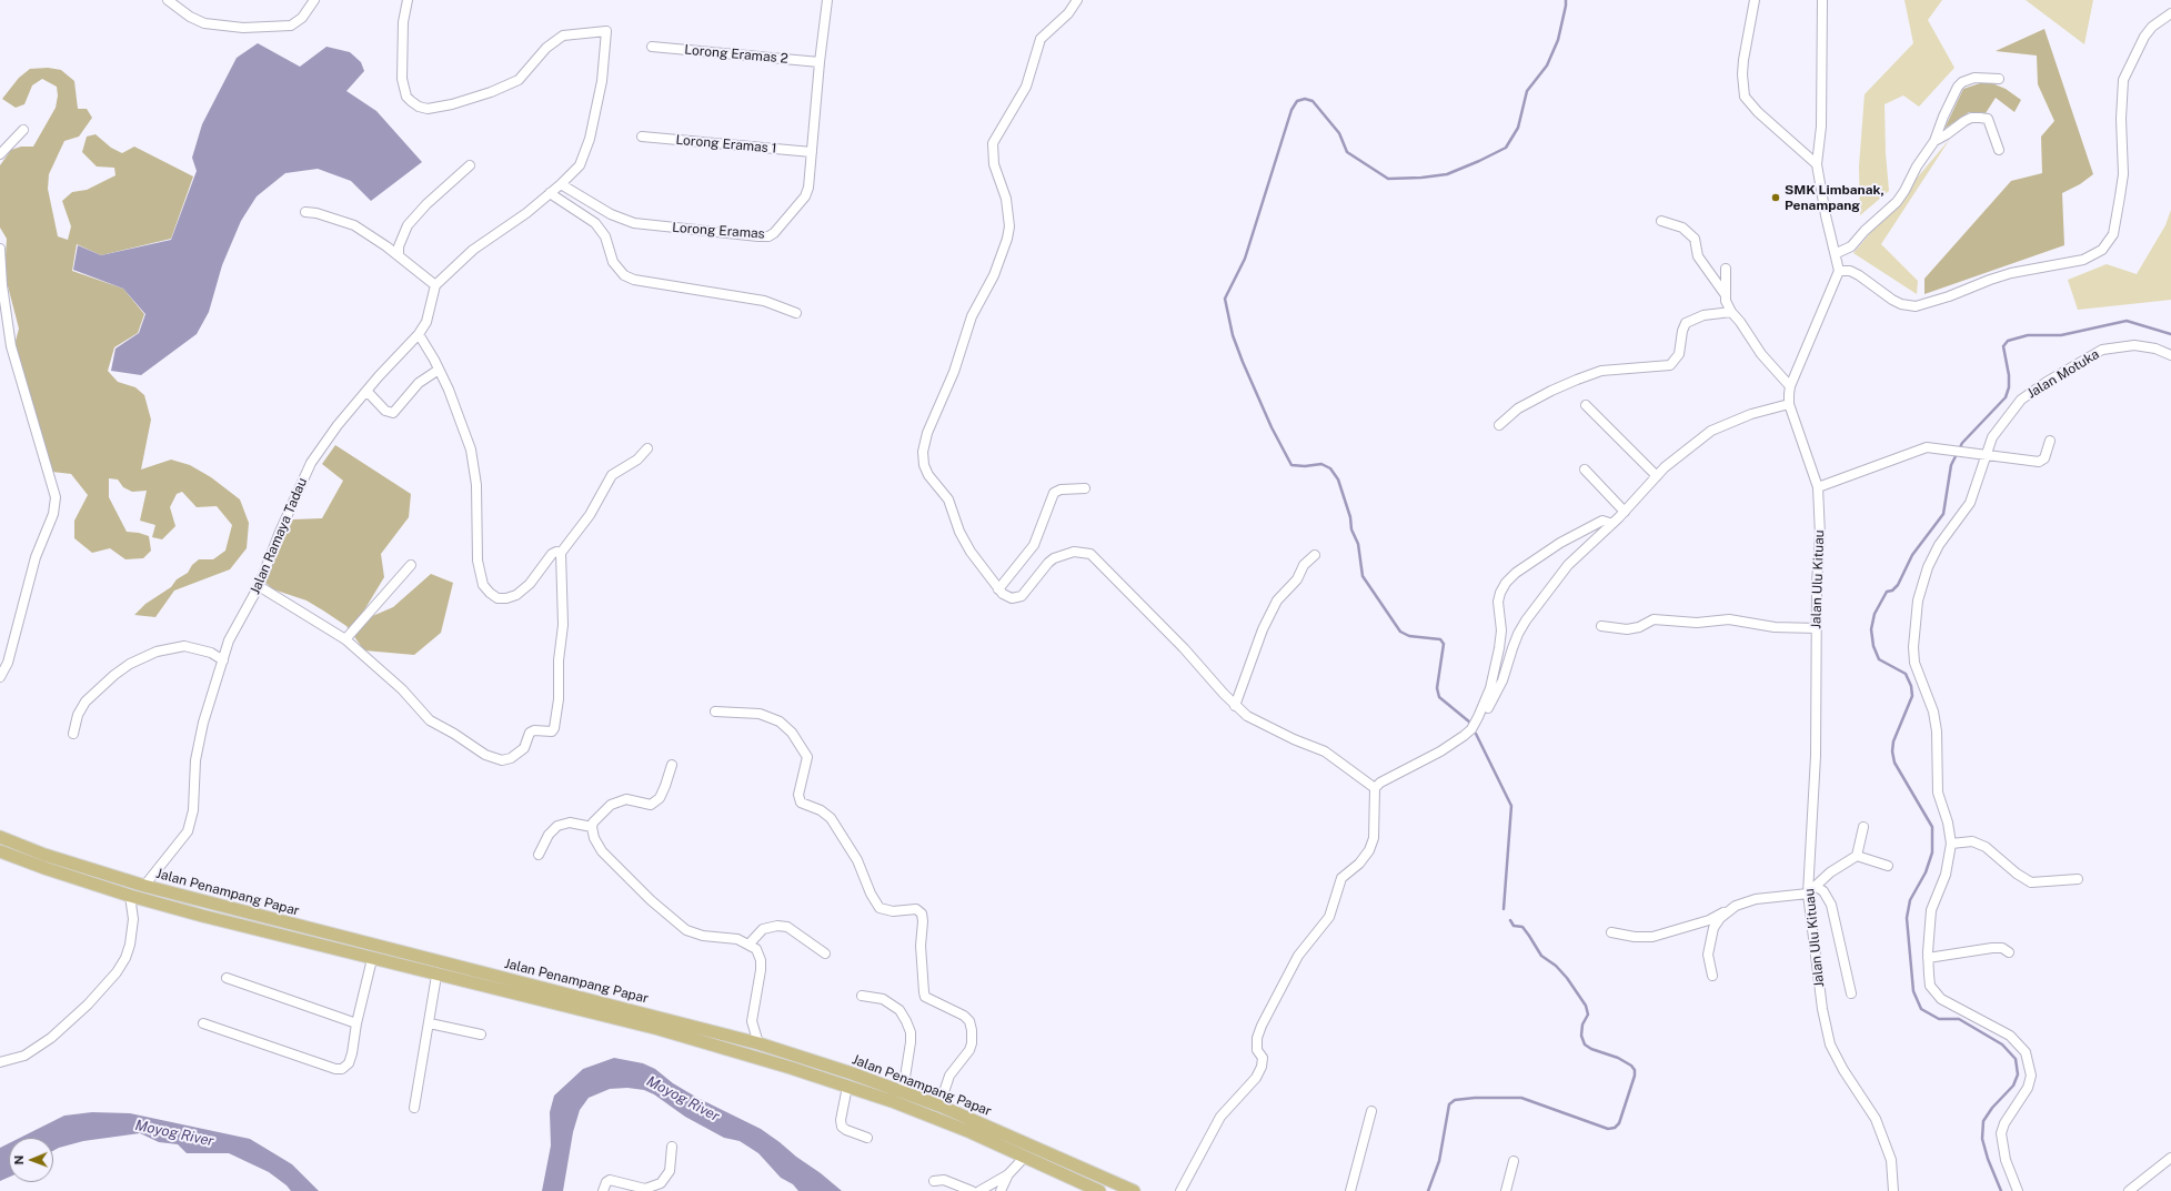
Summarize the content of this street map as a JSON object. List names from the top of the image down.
{
  "streets": {
    "main road": ["Jalan Penampang Papar"],
    "street": [
      "Lorong Eramas 2",
      "Lorong Eramas 1",
      "Lorong Eramas",
      "Jalan Motuka",
      "Jalan Ramaya Tadau",
      "Jalan Ulu Kituau"
    ]
  },
  "crossings": [
    ["Lorong Eramas 2", "Lorong Eramas"],
    ["Lorong Eramas 1", "Lorong Eramas"],
    ["Jalan Ramaya Tadau", "Jalan Penampang Papar"]
  ],
  "water": ["Moyog River"],
  "places": ["SMK Limbanak, Penampang"],
  "north": "left"
}
